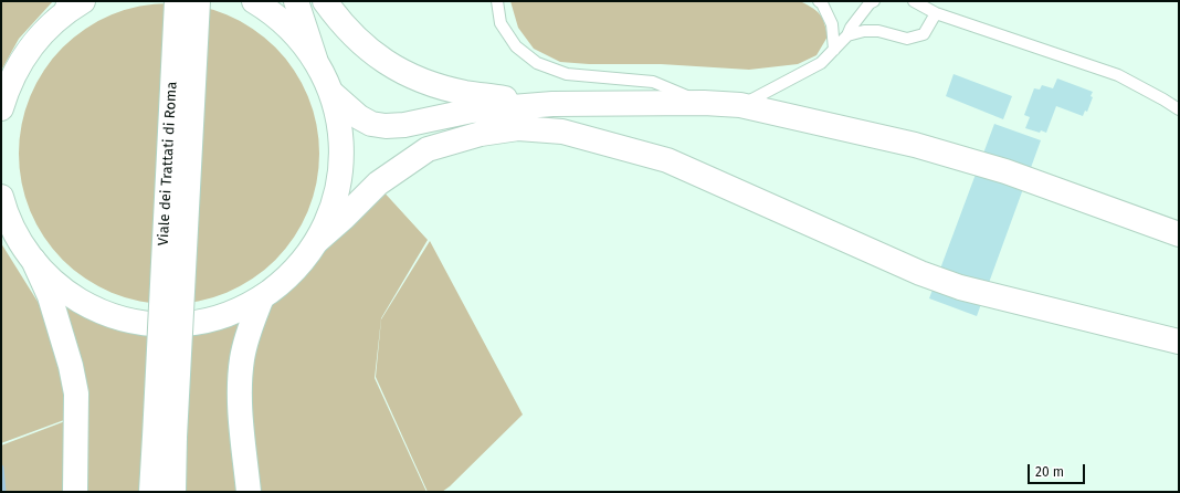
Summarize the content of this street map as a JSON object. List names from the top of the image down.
{
  "streets": {
    "main road": ["Viale dei Trattati di Roma"]
  },
  "scale_bar": "20 m"
}
